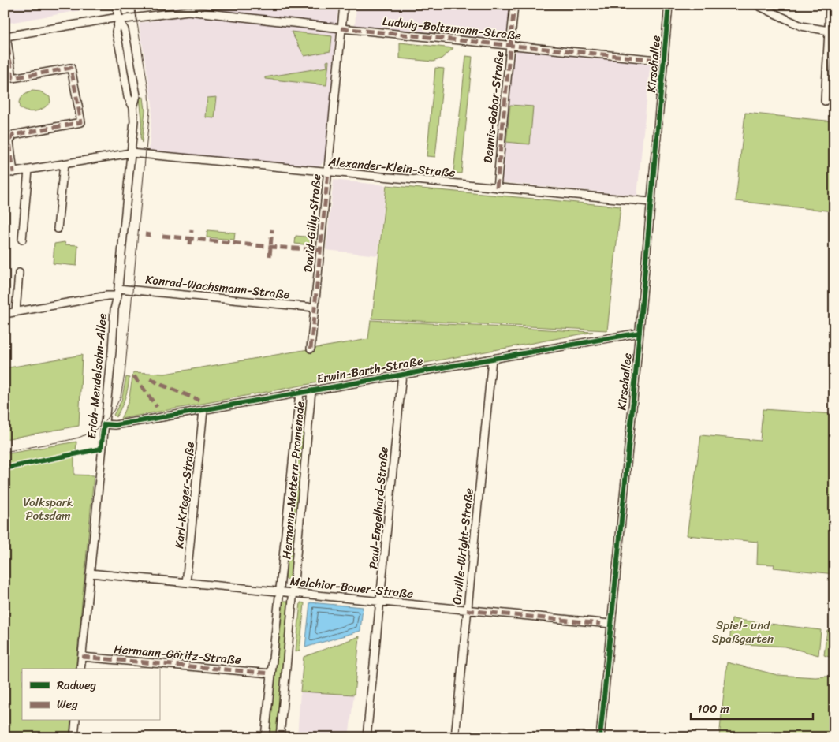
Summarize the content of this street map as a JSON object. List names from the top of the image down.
{
  "streets": {
    "street": [
      "Ludwig-Boltzmann-Straße",
      "Kirschallee",
      "Dennis-Gabor-Straße",
      "Alexander-Klein-Straße",
      "David-Gilly-Straße",
      "Konrad-Wachsmann-Straße",
      "Erwin-Barth-Straße",
      "Erich-Mendelsohn-Allee",
      "Hermann-Mattern-Promenade",
      "Karl-Krieger-Straße",
      "Paul-Engelhard-Straße",
      "Orville-Wright-Straße",
      "Melchior-Bauer-Straße",
      "Hermann-Göritz-Straße"
    ]
  },
  "crossings": [
    ["Ludwig-Boltzmann-Straße", "Kirschallee"],
    ["Ludwig-Boltzmann-Straße", "Dennis-Gabor-Straße"],
    ["Ludwig-Boltzmann-Straße", "Alexander-Klein-Straße"],
    ["Ludwig-Boltzmann-Straße", "David-Gilly-Straße"],
    ["Ludwig-Boltzmann-Straße", "Erich-Mendelsohn-Allee"],
    ["Kirschallee", "Alexander-Klein-Straße"],
    ["Kirschallee", "Erwin-Barth-Straße"],
    ["Kirschallee", "Melchior-Bauer-Straße"],
    ["Dennis-Gabor-Straße", "Alexander-Klein-Straße"],
    ["Alexander-Klein-Straße", "David-Gilly-Straße"],
    ["Alexander-Klein-Straße", "Erich-Mendelsohn-Allee"],
    ["David-Gilly-Straße", "Konrad-Wachsmann-Straße"],
    ["Konrad-Wachsmann-Straße", "Erich-Mendelsohn-Allee"],
    ["Erwin-Barth-Straße", "Erich-Mendelsohn-Allee"],
    ["Erwin-Barth-Straße", "Hermann-Mattern-Promenade"],
    ["Erwin-Barth-Straße", "Karl-Krieger-Straße"],
    ["Erwin-Barth-Straße", "Paul-Engelhard-Straße"],
    ["Erwin-Barth-Straße", "Orville-Wright-Straße"],
    ["Erich-Mendelsohn-Allee", "Melchior-Bauer-Straße"],
    ["Erich-Mendelsohn-Allee", "Hermann-Göritz-Straße"],
    ["Hermann-Mattern-Promenade", "Melchior-Bauer-Straße"],
    ["Hermann-Mattern-Promenade", "Hermann-Göritz-Straße"],
    ["Karl-Krieger-Straße", "Melchior-Bauer-Straße"],
    ["Paul-Engelhard-Straße", "Melchior-Bauer-Straße"],
    ["Orville-Wright-Straße", "Melchior-Bauer-Straße"]
  ],
  "parks": ["Volkspark Potsdam", "Spiel- und Spaßgarten"],
  "legend": ["Radweg", "Weg"],
  "scale_bar": "100 m"
}
